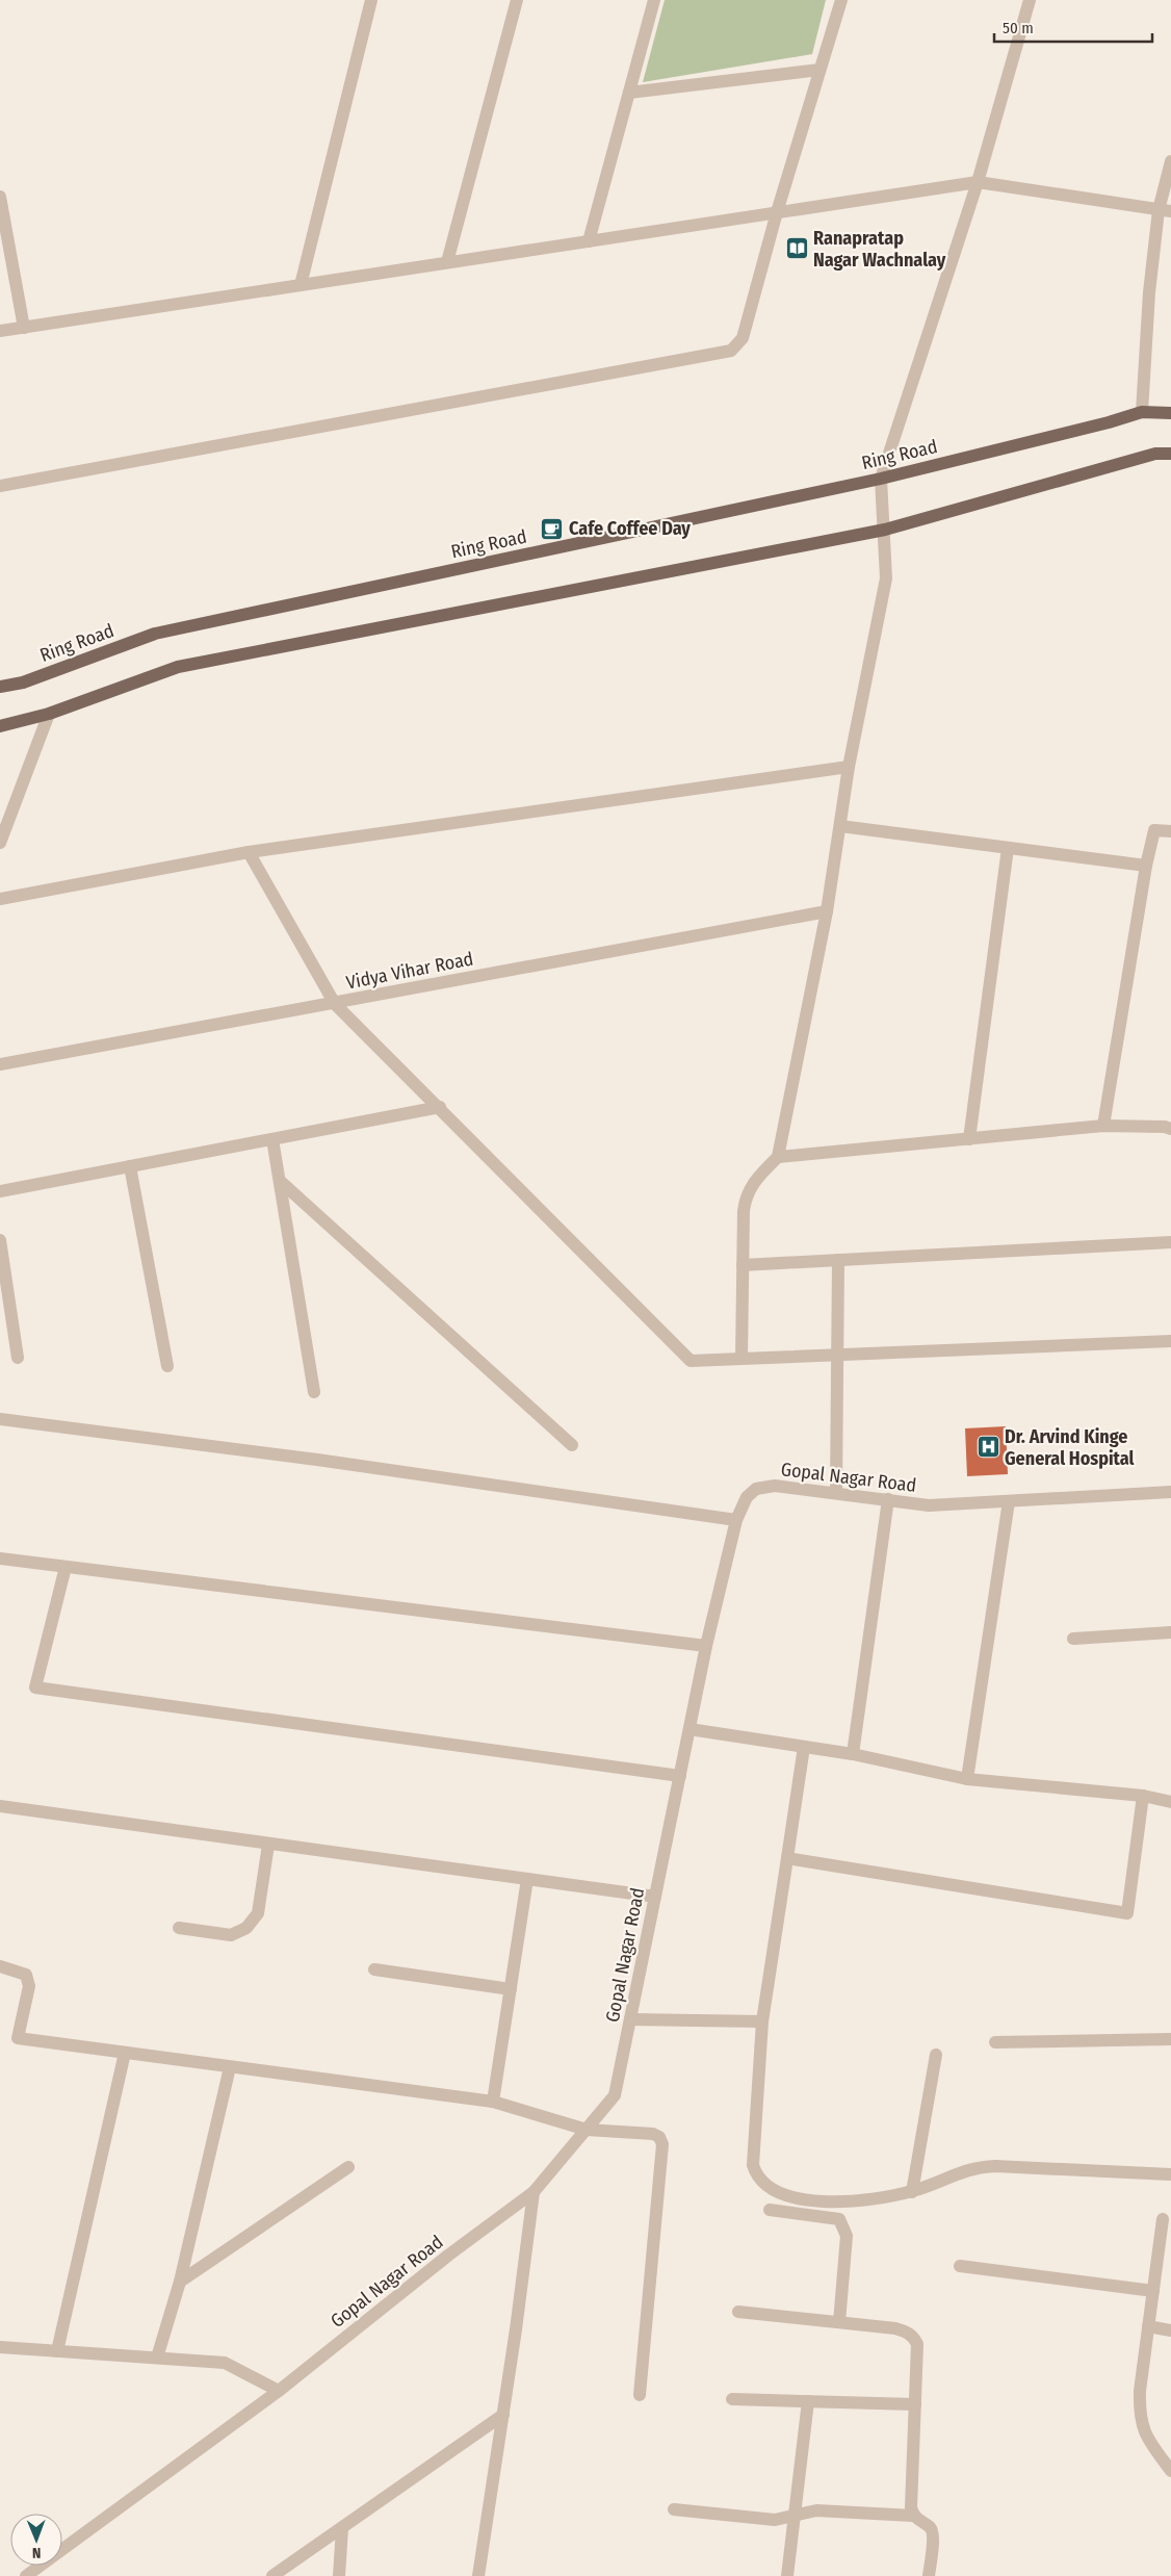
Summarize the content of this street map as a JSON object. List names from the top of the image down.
{
  "streets": {
    "main road": ["Ring Road"],
    "street": ["Vidya Vihar Road", "Gopal Nagar Road"]
  },
  "places": {
    "library": ["Ranapratap Nagar Wachnalay"],
    "cafe": ["Cafe Coffee Day"],
    "hospital": ["Dr. Arvind Kinge General Hospital"]
  },
  "scale_bar": "50 m",
  "north": "bottom"
}
